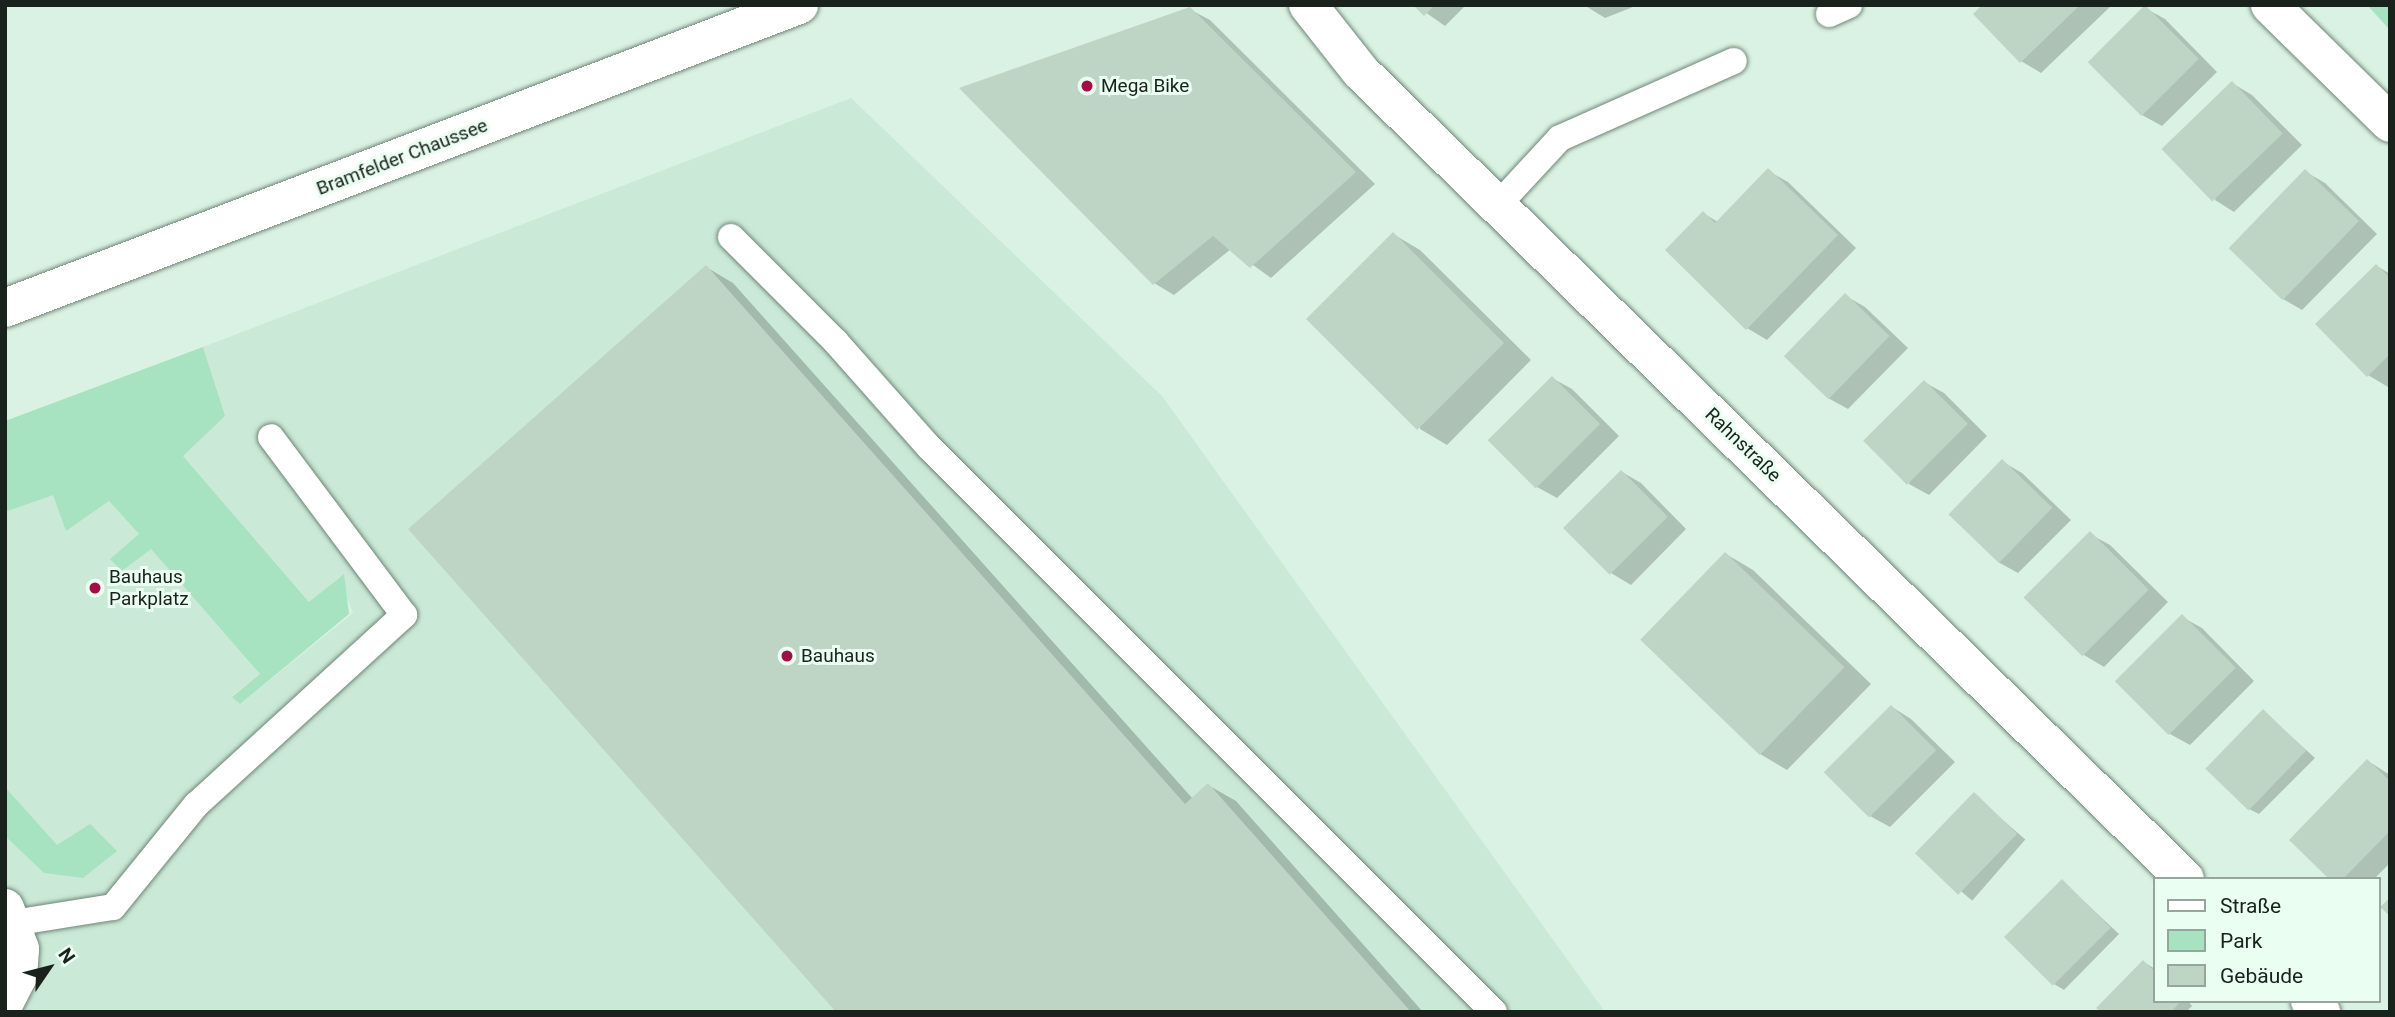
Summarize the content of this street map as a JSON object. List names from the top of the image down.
{
  "streets": {
    "street": ["Bramfelder Chaussee", "Rahnstraße"]
  },
  "places": ["Mega Bike", "Bauhaus Parkplatz", "Bauhaus"],
  "legend": ["Straße", "Park", "Gebäude"],
  "north": "top right"
}
